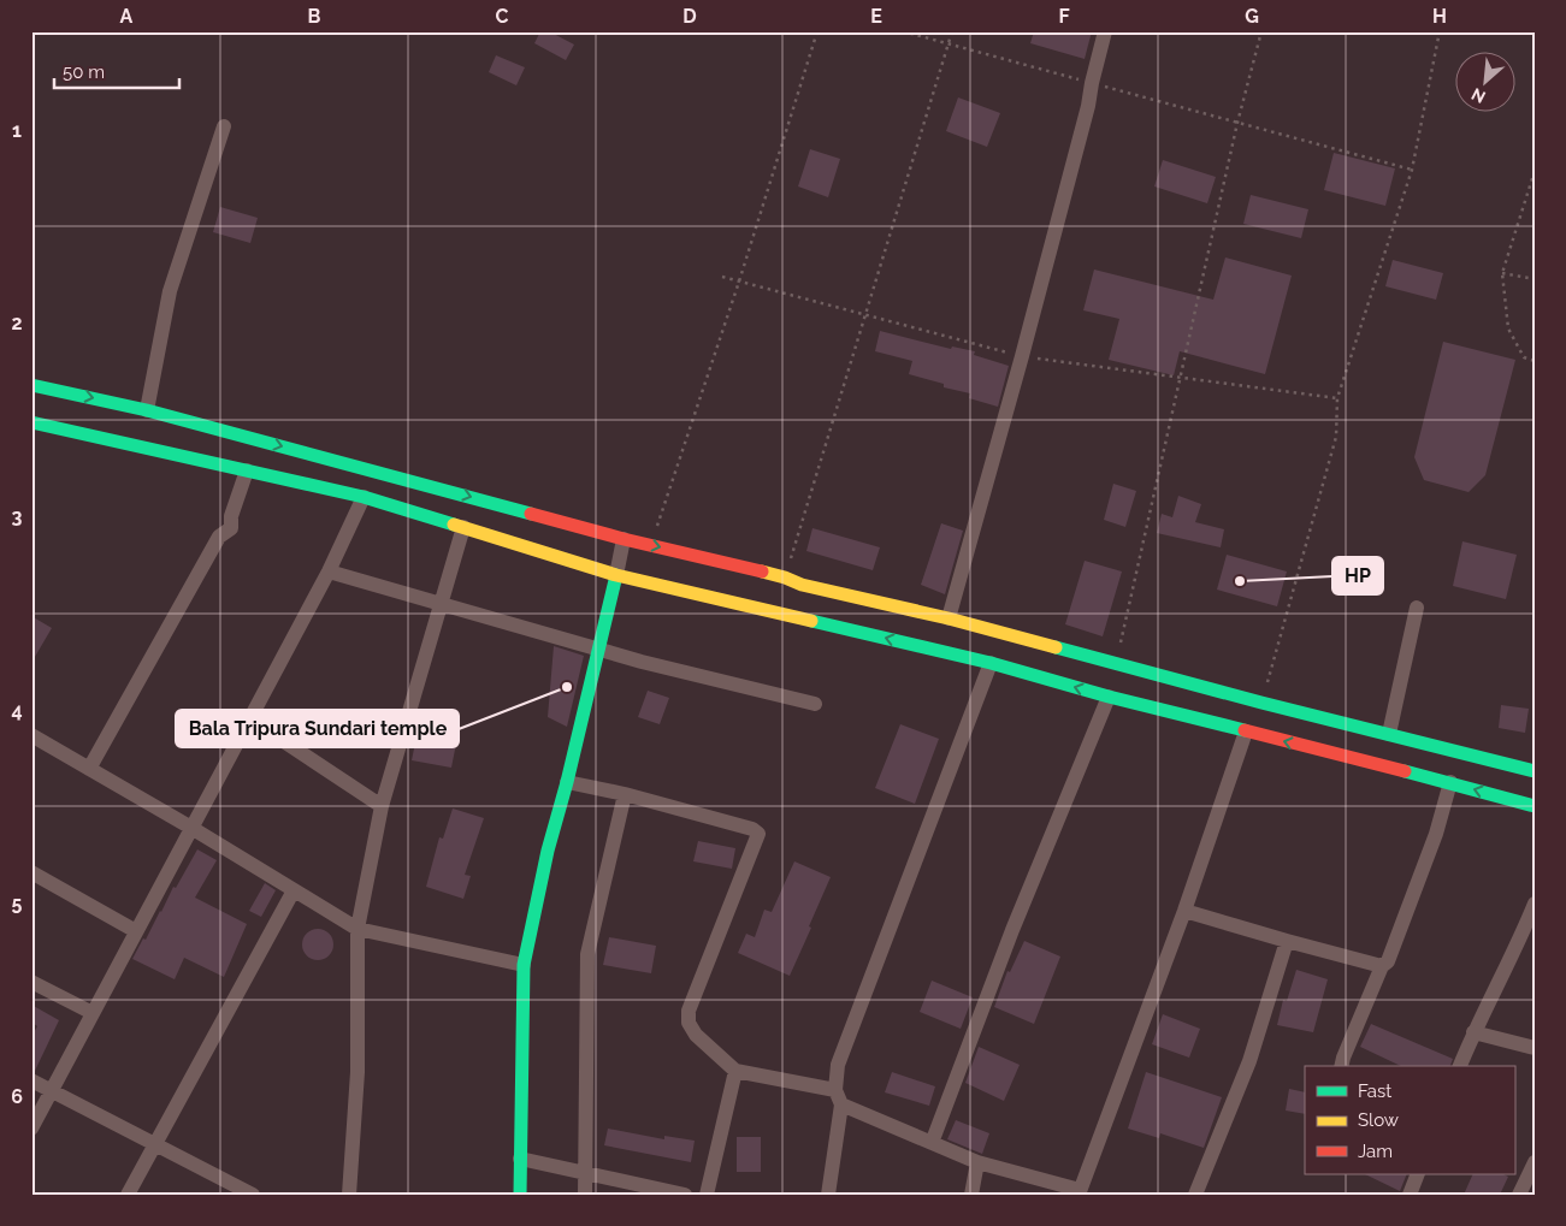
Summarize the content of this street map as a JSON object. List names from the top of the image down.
{
  "places": ["HP", "Bala Tripura Sundari temple"],
  "legend": ["Fast", "Slow", "Jam"],
  "scale_bar": "50 m",
  "north": "bottom left",
  "grid": {
    "columns": [
      "A",
      "B",
      "C",
      "D",
      "E",
      "F",
      "G",
      "H"
    ],
    "rows": [
      "1",
      "2",
      "3",
      "4",
      "5",
      "6"
    ]
  }
}
